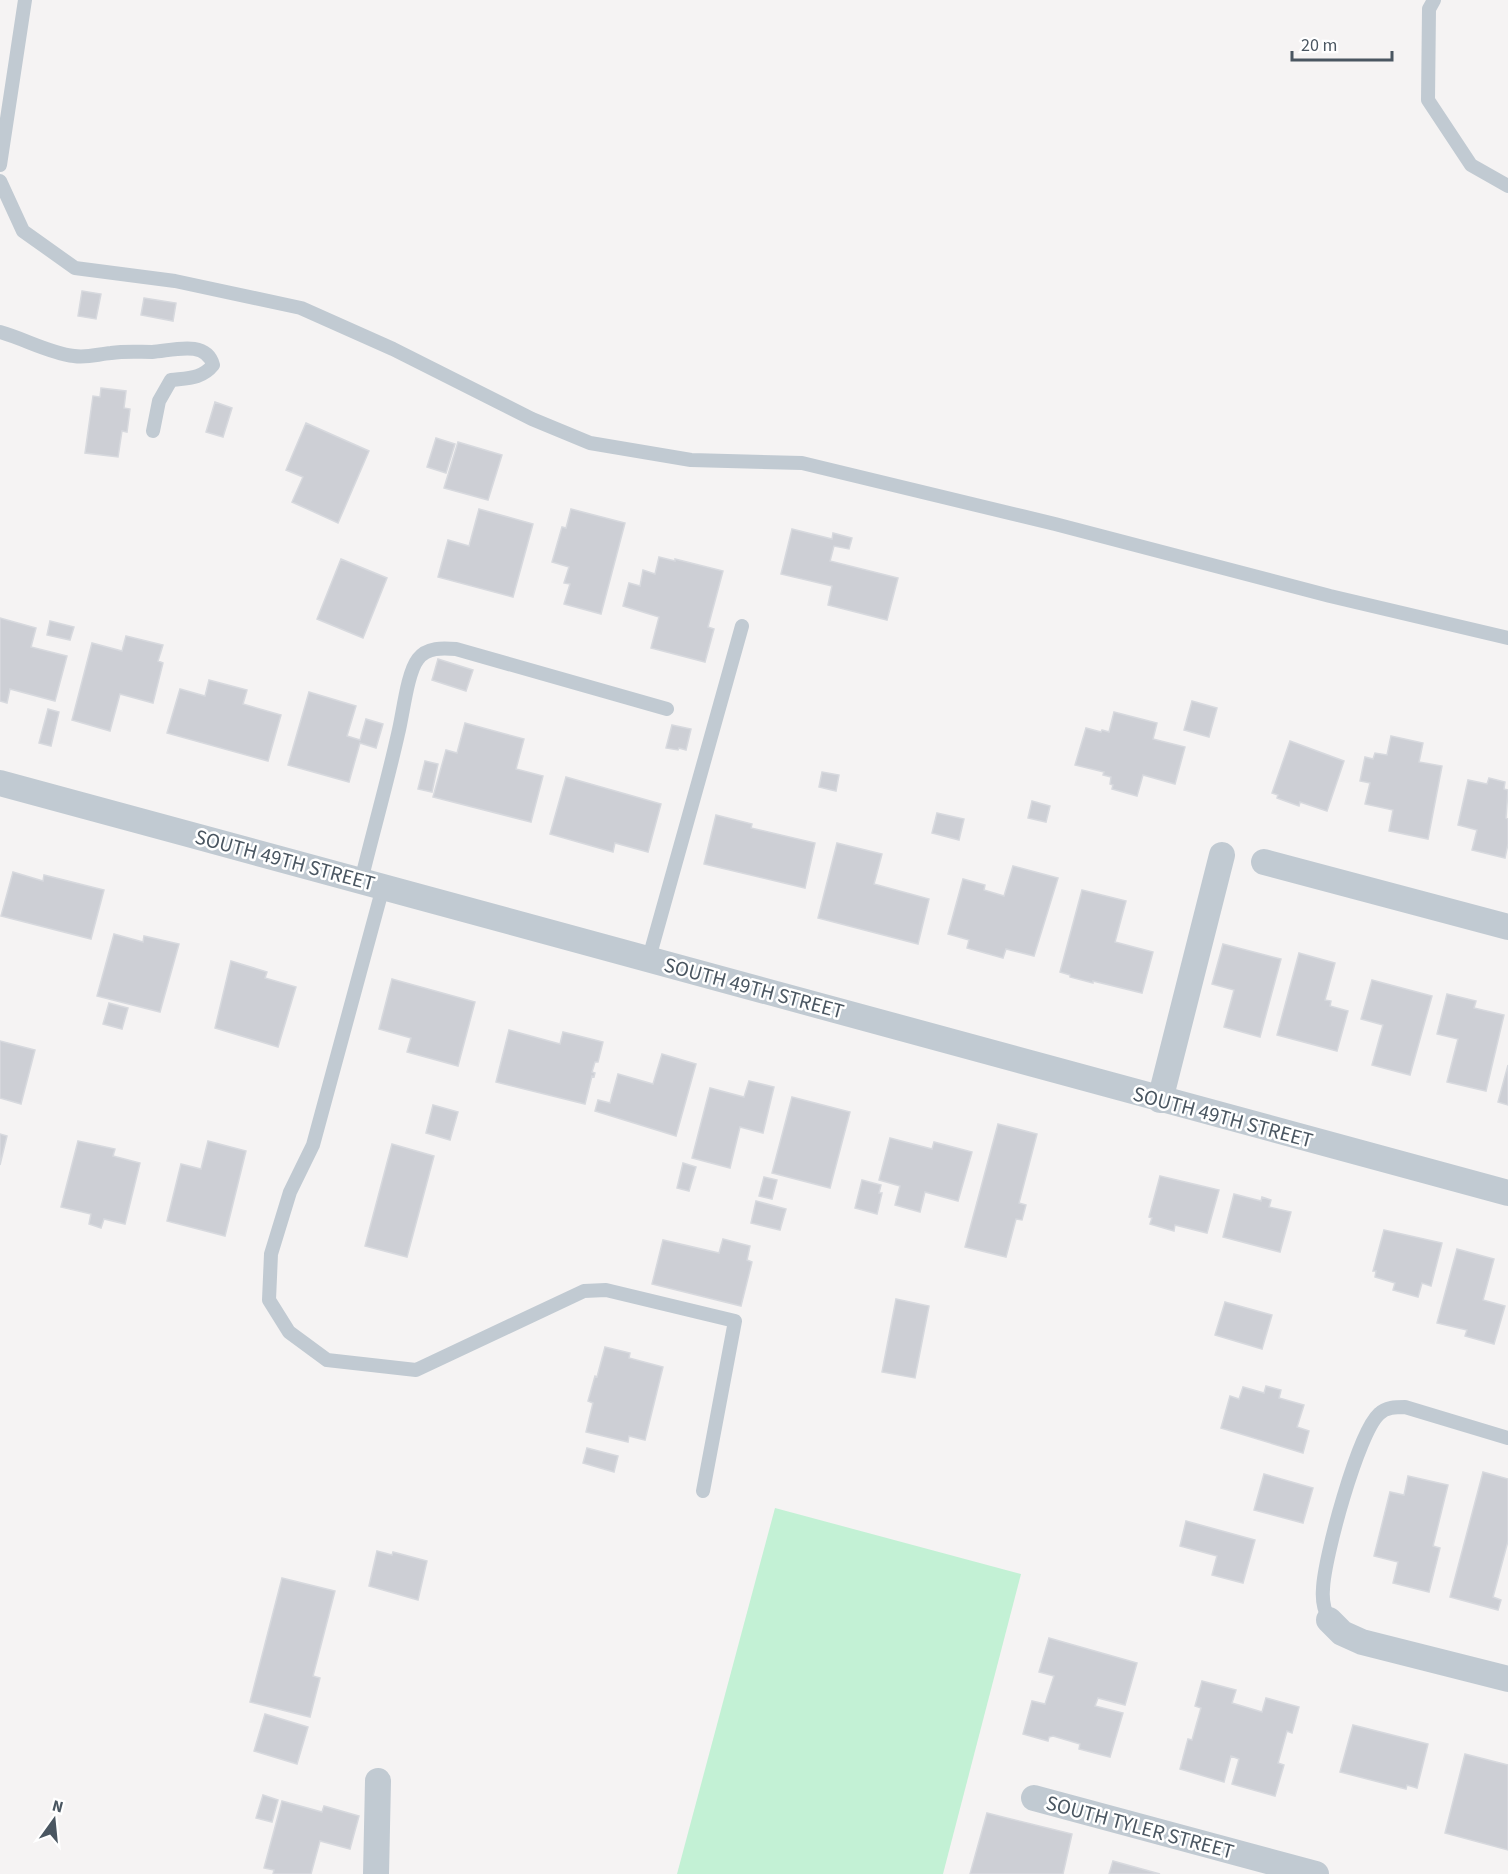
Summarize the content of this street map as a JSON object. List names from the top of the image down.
{
  "streets": {
    "street": ["SOUTH 49TH STREET", "SOUTH TYLER STREET"]
  },
  "scale_bar": "20 m",
  "north": "top"
}
